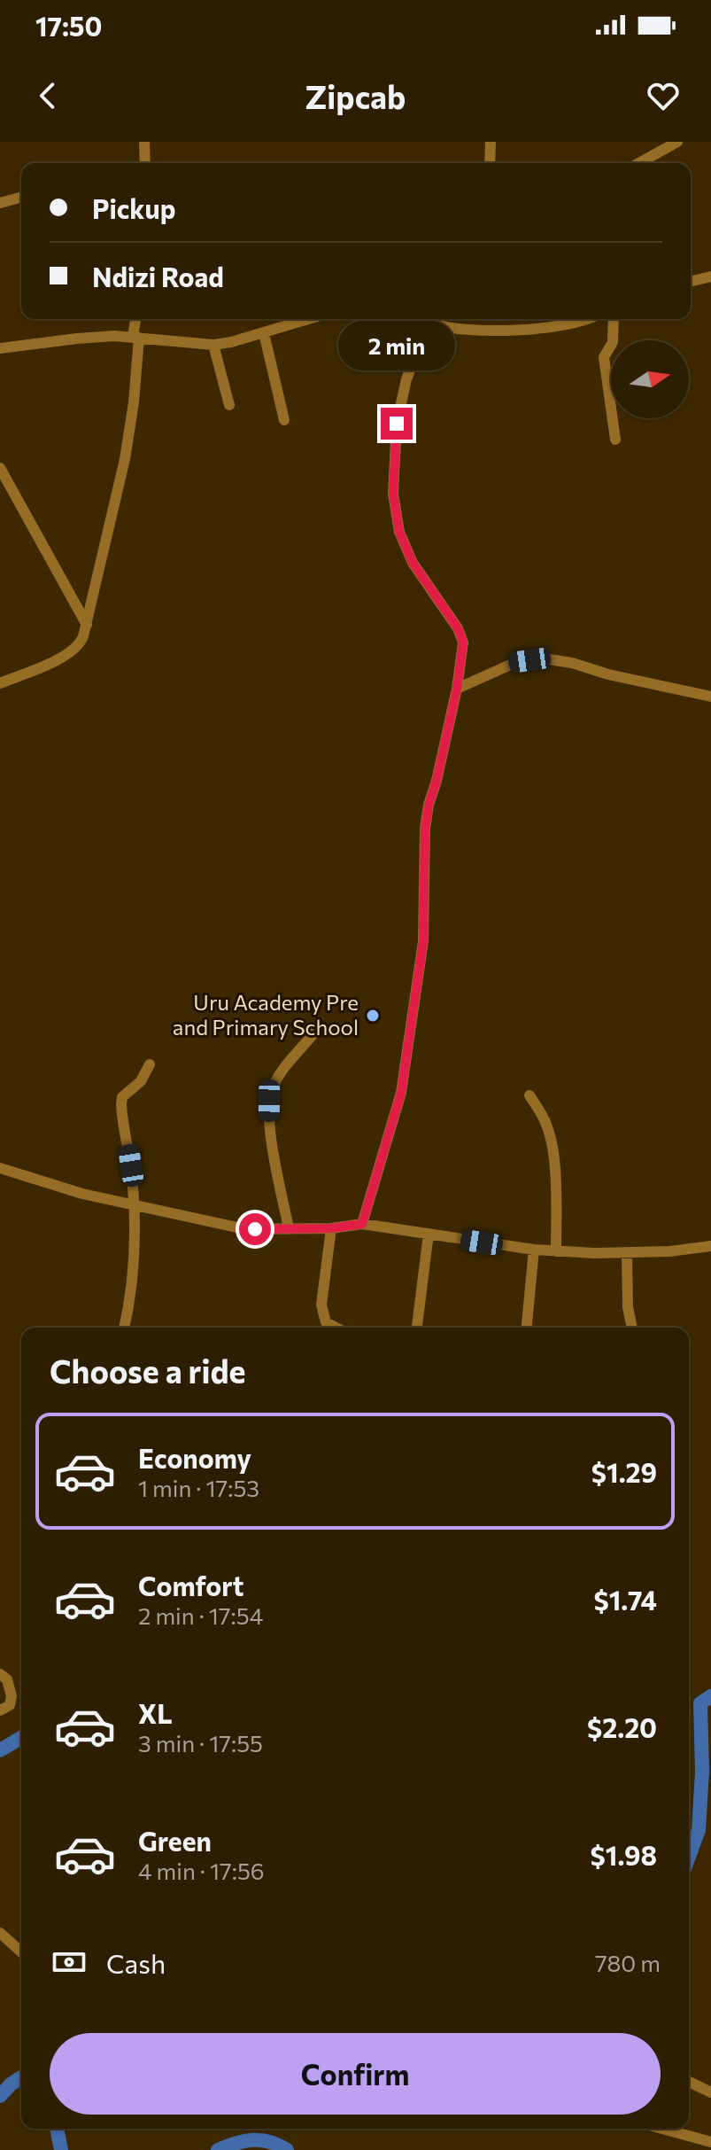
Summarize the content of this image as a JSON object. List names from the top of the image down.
{
  "places": ["Uru Academy Pre and Primary School"],
  "north": "right",
  "page": {
    "status": "17:50",
    "header": "Zipcab",
    "banner": ["Pickup", "Ndizi Road"],
    "bubble": "2 min",
    "heading": "Choose a ride",
    "list": [
      {
        "name": "Economy",
        "note": "1 min · 17:53",
        "value": "$1.29"
      },
      {
        "name": "Comfort",
        "note": "2 min · 17:54",
        "value": "$1.74"
      },
      {
        "name": "XL",
        "note": "3 min · 17:55",
        "value": "$2.20"
      },
      {
        "name": "Green",
        "note": "4 min · 17:56",
        "value": "$1.98"
      }
    ],
    "pay": ["Cash", "780 m"],
    "buttons": "Confirm"
  }
}
